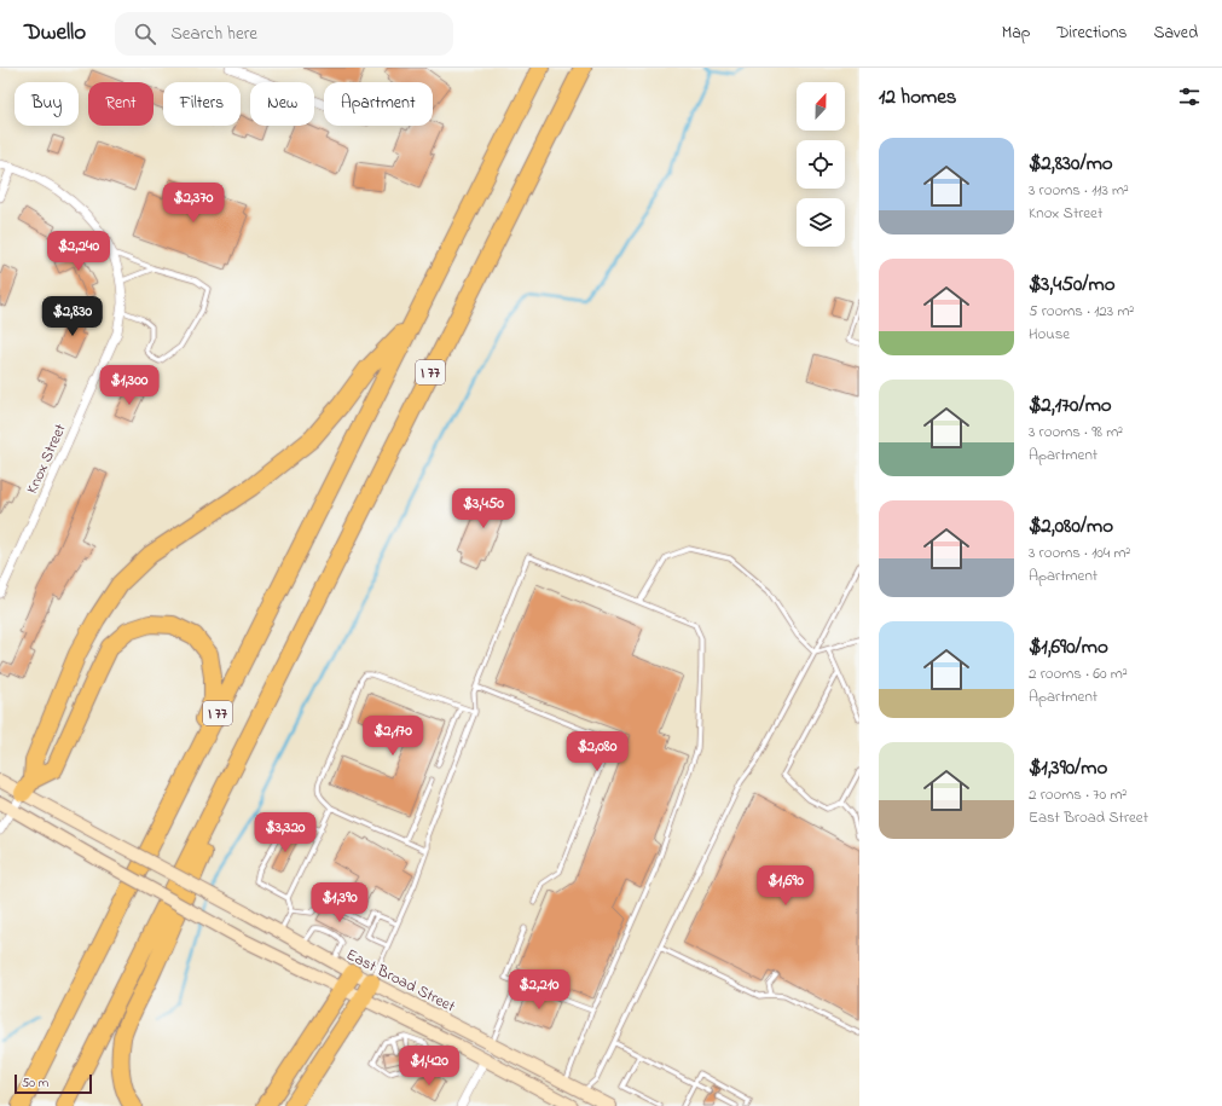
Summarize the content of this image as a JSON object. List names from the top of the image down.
{
  "streets": {
    "highway": ["I 77"],
    "main road": ["East Broad Street"],
    "street": ["Knox Street"]
  },
  "scale_bar": "50 m",
  "north": "top",
  "page": {
    "header": "Dwello",
    "search": "Search here",
    "nav": ["Map", "Directions", "Saved"],
    "heading": "12 homes",
    "chip": [
      "Buy",
      "Rent",
      "Filters",
      "New",
      "Apartment"
    ],
    "list": [
      {
        "name": "$2,830/mo",
        "note": "3 rooms · 113 m² · Knox Street"
      },
      {
        "name": "$3,450/mo",
        "note": "5 rooms · 123 m² · House"
      },
      {
        "name": "$2,170/mo",
        "note": "3 rooms · 98 m² · Apartment"
      },
      {
        "name": "$2,080/mo",
        "note": "3 rooms · 104 m² · Apartment"
      },
      {
        "name": "$1,690/mo",
        "note": "2 rooms · 60 m² · Apartment"
      },
      {
        "name": "$1,390/mo",
        "note": "2 rooms · 70 m² · East Broad Street"
      }
    ],
    "price": [
      "$2,370",
      "$2,240",
      "$2,830",
      "$1,300",
      "$3,450",
      "$2,170",
      "$2,080",
      "$3,320",
      "$1,690",
      "$1,390",
      "$2,210",
      "$1,420"
    ],
    "scale": "50 m"
  }
}
